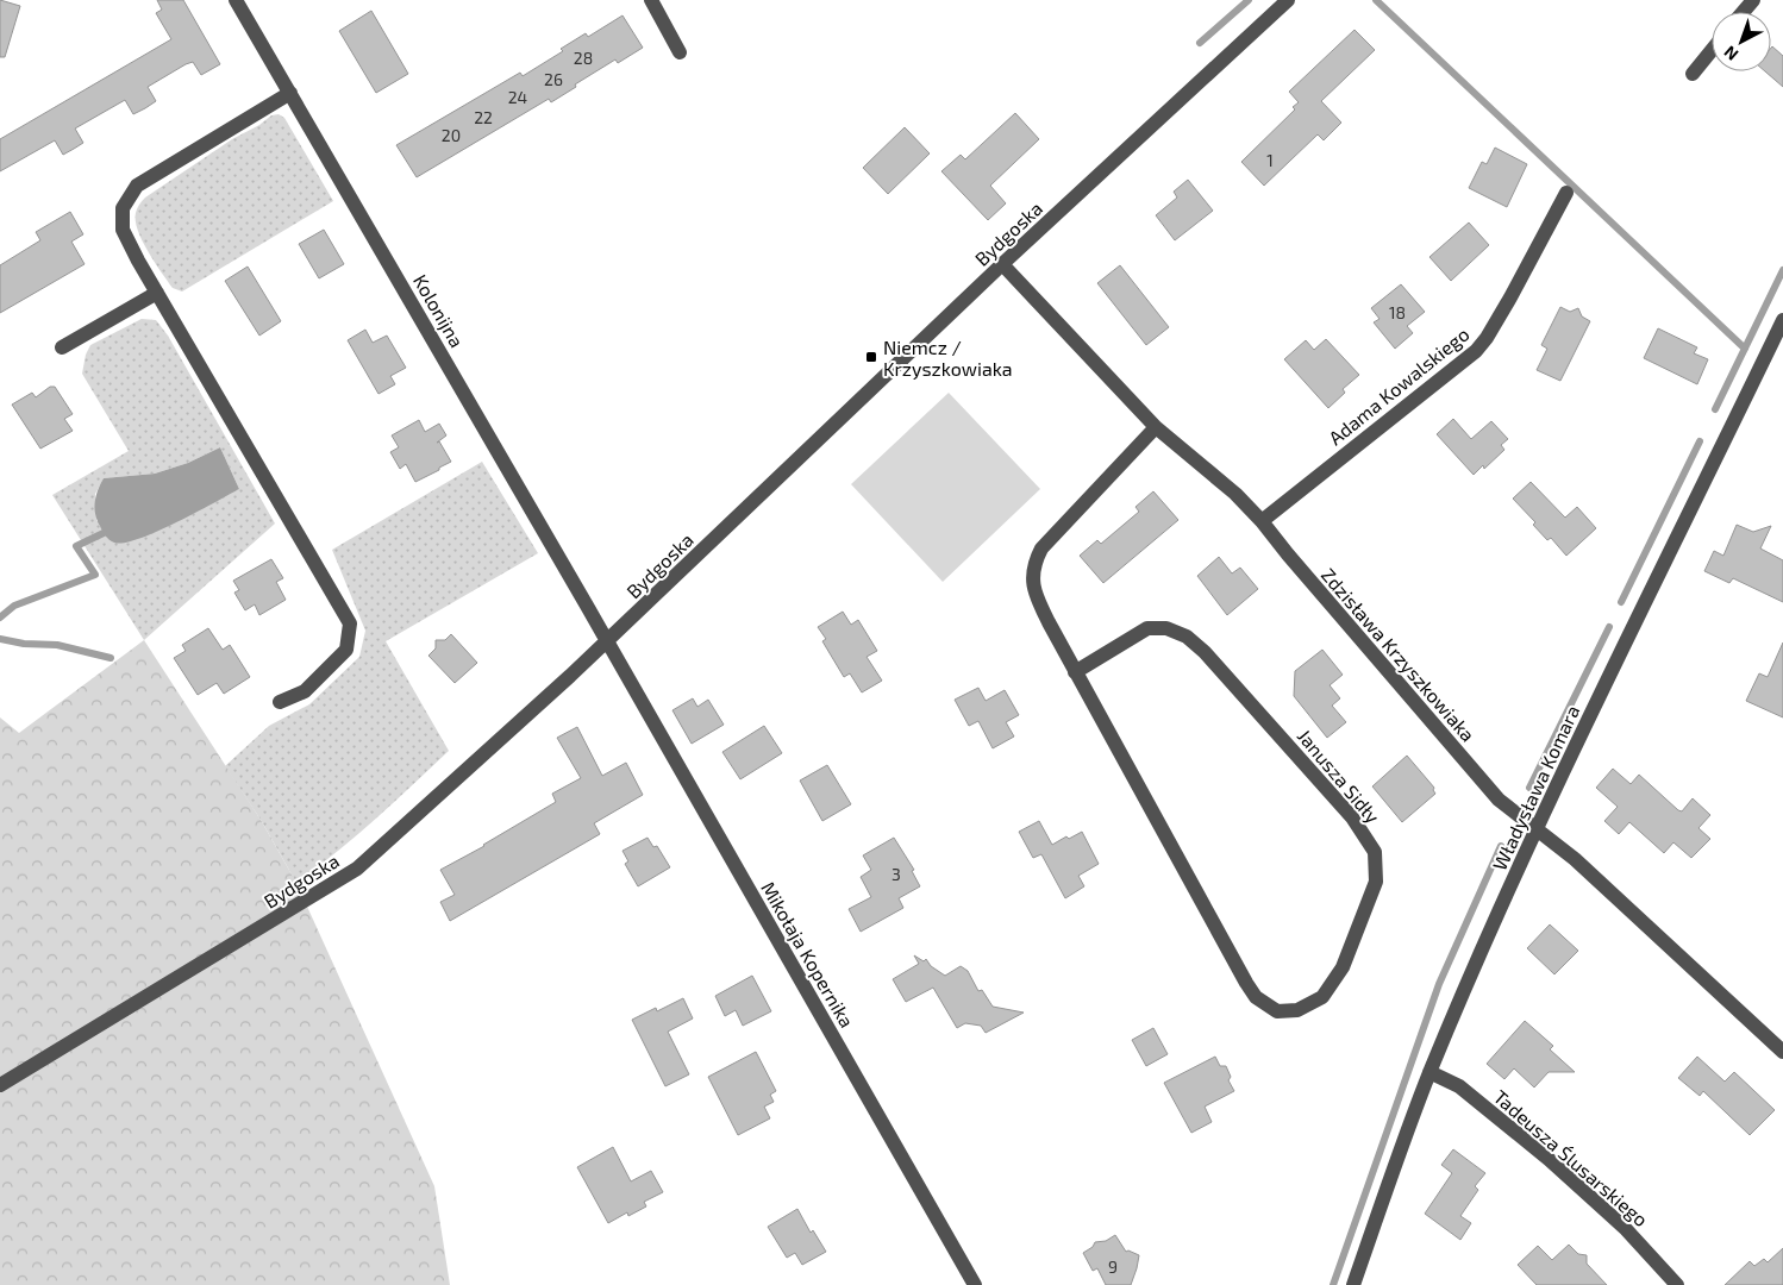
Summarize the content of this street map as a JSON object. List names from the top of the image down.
{
  "streets": {
    "street": [
      "Bydgoska",
      "Kolonijna",
      "Adama Kowalskiego",
      "Zdzisława Krzyszkowiaka",
      "Janusza Sidły",
      "Władysława Komara",
      "Mikołaja Kopernika",
      "Tadeusza Ślusarskiego"
    ]
  },
  "crossings": [
    ["Bydgoska", "Kolonijna"],
    ["Bydgoska", "Zdzisława Krzyszkowiaka"],
    ["Bydgoska", "Mikołaja Kopernika"],
    ["Kolonijna", "Mikołaja Kopernika"],
    ["Adama Kowalskiego", "Zdzisława Krzyszkowiaka"],
    ["Zdzisława Krzyszkowiaka", "Janusza Sidły"],
    ["Zdzisława Krzyszkowiaka", "Władysława Komara"],
    ["Władysława Komara", "Tadeusza Ślusarskiego"]
  ],
  "places": {
    "transit": ["Niemcz / Krzyszkowiaka"]
  },
  "house_numbers": [
    "28",
    "26",
    "24",
    "22",
    "20",
    "1",
    "18",
    "3",
    "9"
  ],
  "north": "bottom left"
}
